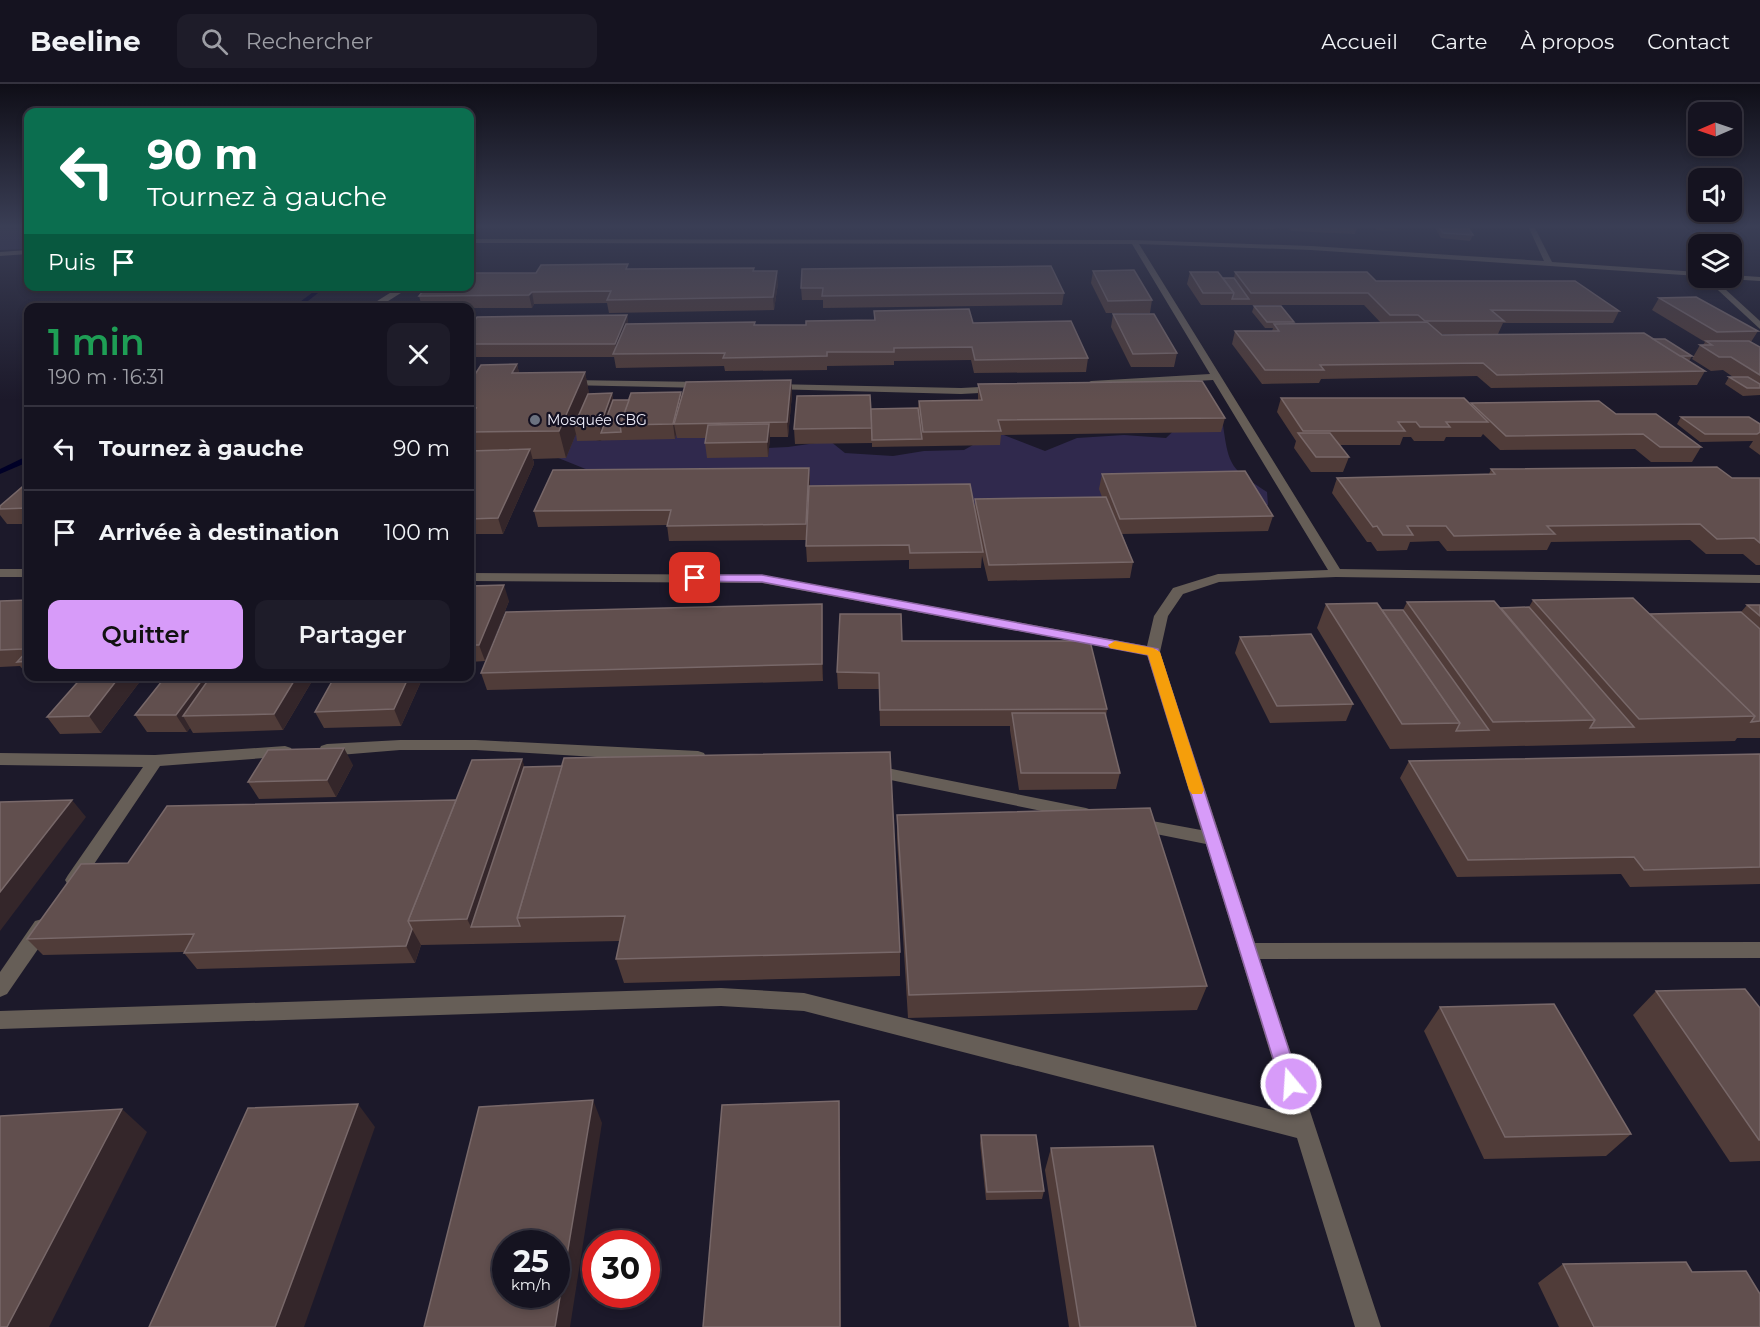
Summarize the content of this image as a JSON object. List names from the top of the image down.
{
  "places": ["Mosquée CBG"],
  "north": "left",
  "page": {
    "header": "Beeline",
    "search": "Rechercher",
    "nav": [
      "Accueil",
      "Carte",
      "À propos",
      "Contact"
    ],
    "turn": ["90 m", "Tournez à gauche"],
    "then": "Puis",
    "heading": ["1 min", "190 m · 16:31"],
    "list": [
      {
        "name": "Tournez à gauche",
        "value": "90 m"
      },
      {
        "name": "Arrivée à destination",
        "value": "100 m"
      }
    ],
    "buttons": ["Quitter", "Partager"],
    "speed": "25 km/h",
    "limit": "30"
  }
}
